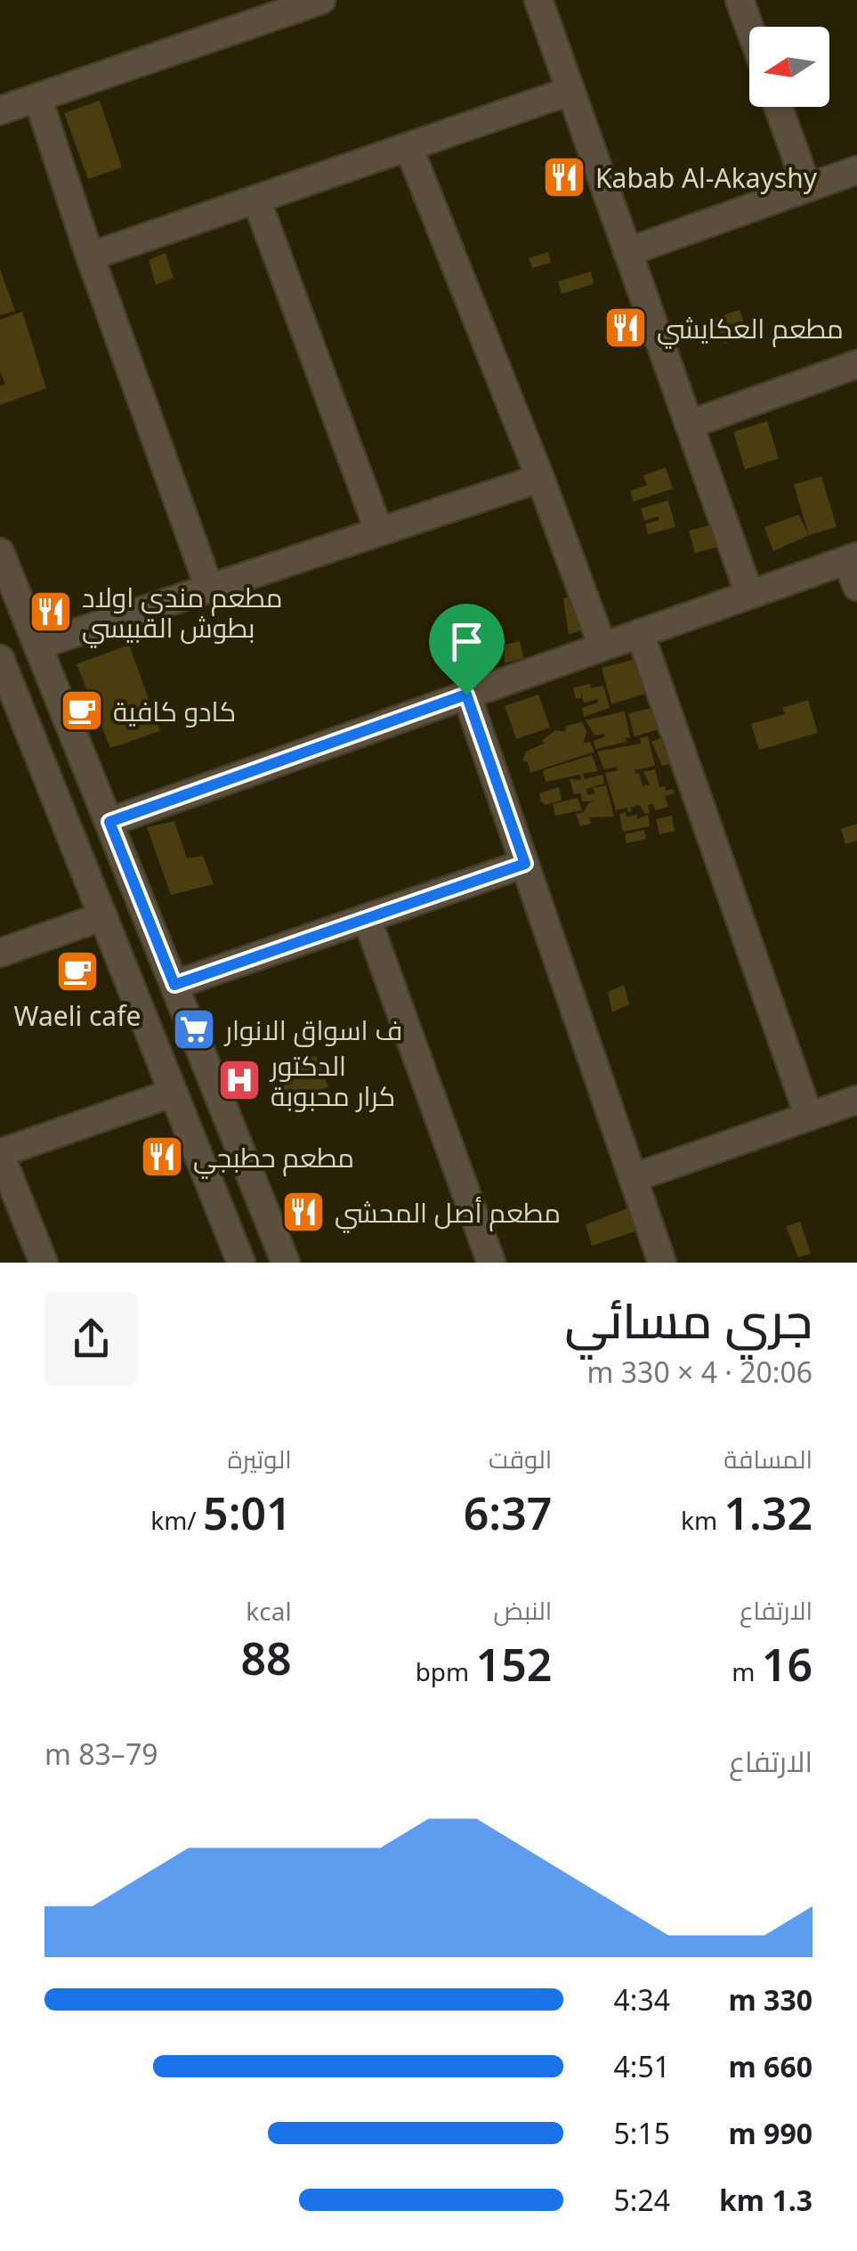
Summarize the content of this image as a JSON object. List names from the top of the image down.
{
  "places": {
    "restaurant": [
      "Kabab Al-Akayshy",
      "مطعم العكايشي",
      "مطعم مندي اولاد بطوش القبيسي",
      "مطعم حطبجي",
      "مطعم أصل المحشي"
    ],
    "cafe": ["كادو كافية", "Waeli cafe"],
    "supermarket": ["ف اسواق الانوار"],
    "hospital": ["الدكتور كرار محبوبة"]
  },
  "north": "left",
  "page": {
    "heading": ["جري مسائي", "20:06 · 4 × 330 m"],
    "stats": [
      ["المسافة", "1.32 km"],
      ["الوقت", "6:37"],
      ["الوتيرة", "5:01 /km"],
      ["الارتفاع", "16 m"],
      ["النبض", "152 bpm"],
      ["kcal", "88"]
    ],
    "chart": ["الارتفاع", "79–83 m"],
    "list": [
      {
        "name": "330 m",
        "note": "4:34"
      },
      {
        "name": "660 m",
        "note": "4:51"
      },
      {
        "name": "990 m",
        "note": "5:15"
      },
      {
        "name": "1.3 km",
        "note": "5:24"
      }
    ]
  }
}
